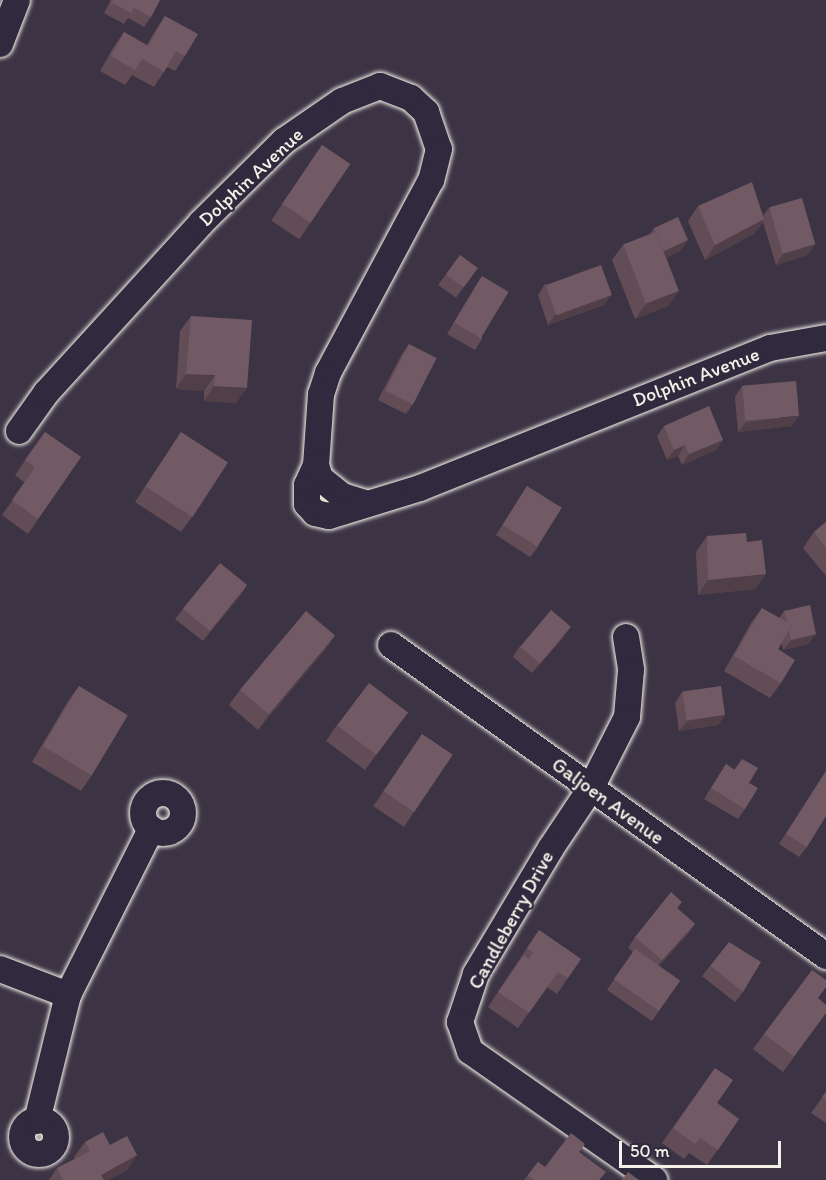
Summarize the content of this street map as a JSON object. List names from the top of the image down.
{
  "streets": {
    "street": ["Dolphin Avenue", "Galjoen Avenue", "Candleberry Drive"]
  },
  "crossings": [
    ["Galjoen Avenue", "Candleberry Drive"]
  ],
  "scale_bar": "50 m"
}
